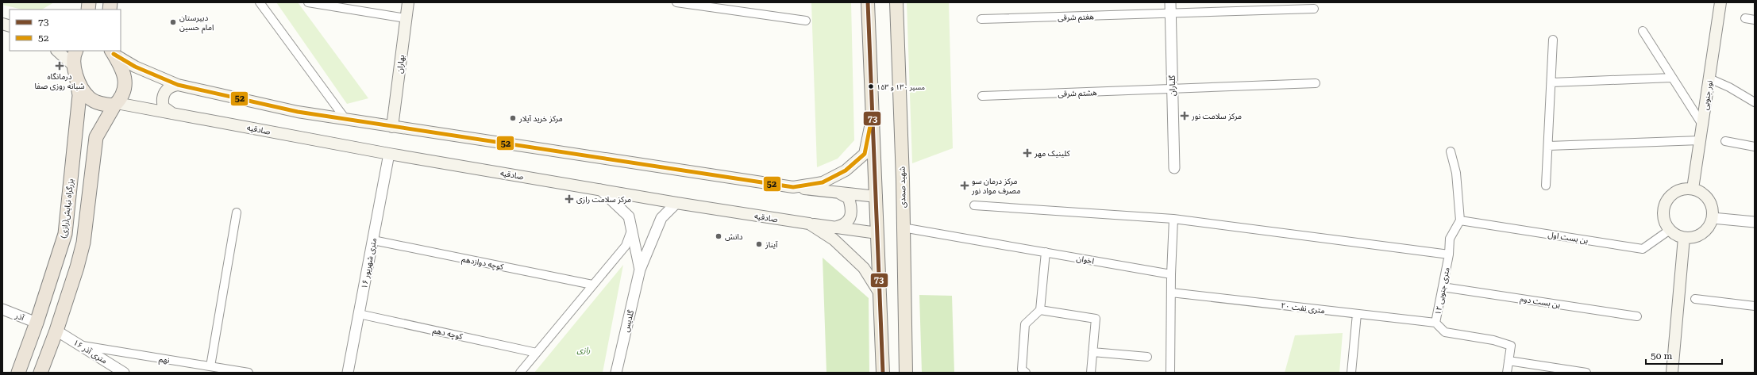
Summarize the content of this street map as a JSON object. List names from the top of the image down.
{
  "streets": {
    "highway": ["بزرگراه نیایش(رازی)"],
    "main road": [
      "بهاران",
      "نور جنوبی",
      "صادقیه",
      "شهید صمدی"
    ],
    "street": [
      "هفتم شرقی",
      "گلباران",
      "هشتم شرقی",
      "بن بست اول",
      "اخوان",
      "کوچه دوازدهم",
      "۱۶ متری شهریور",
      "۱۲ متری جنوبی",
      "بن بست دوم",
      "۲۰ متری نفت",
      "آذر",
      "گلدیس",
      "کوچه دهم",
      "۱۶ متری آذر",
      "نهم"
    ]
  },
  "crossings": [
    ["هفتم شرقی", "گلباران"],
    ["گلباران", "هشتم شرقی"],
    ["نور جنوبی", "بن بست اول"],
    ["صادقیه", "۱۶ متری شهریور"],
    ["شهید صمدی", "اخوان"],
    ["بزرگراه نیایش(رازی)", "آذر"],
    ["بن بست اول", "۱۲ متری جنوبی"],
    ["کوچه دوازدهم", "۱۶ متری شهریور"],
    ["۱۶ متری شهریور", "کوچه دهم"],
    ["۱۲ متری جنوبی", "بن بست دوم"],
    ["۱۲ متری جنوبی", "۲۰ متری نفت"],
    ["۱۶ متری آذر", "نهم"]
  ],
  "parks": ["رازی"],
  "places": {
    "other": [
      "دبیرستان امام حسین",
      "مسیر ۱۳۰ و ۱۵۳",
      "مرکز خرید آیلار",
      "دانش",
      "آیناز"
    ],
    "health": [
      "درمانگاه شبانه روزی صفا",
      "مرکز سلامت نور",
      "کلینیک مهر",
      "مرکز درمان سو مصرف مواد نور",
      "مرکز سلامت رازی"
    ]
  },
  "lines": ["transit line 73", "transit line 52"],
  "legend": ["73", "52"],
  "scale_bar": "50 m"
}
